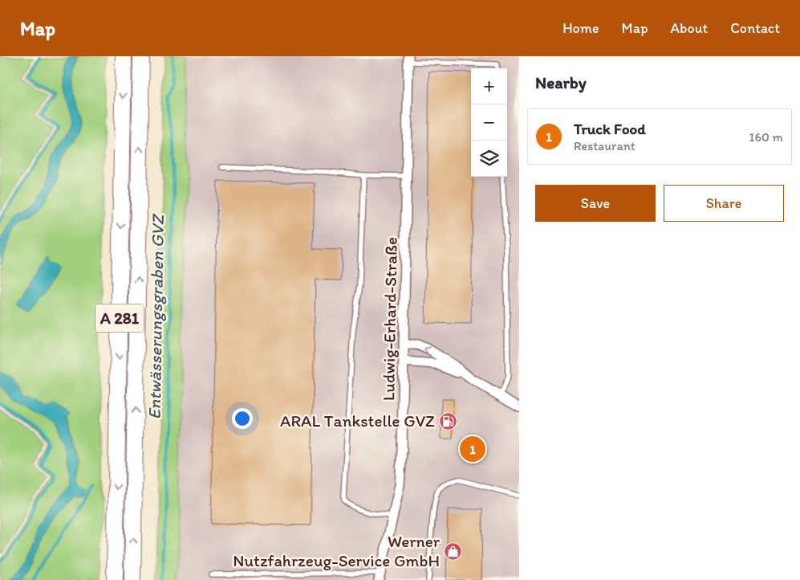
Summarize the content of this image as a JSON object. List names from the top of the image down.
{
  "streets": {
    "highway": ["A 281"],
    "street": ["Ludwig-Erhard-Straße"]
  },
  "water": ["Entwässerungsgraben GVZ"],
  "places": {
    "fuel station": ["ARAL Tankstelle GVZ"],
    "shop": ["Werner Nutzfahrzeug-Service GmbH"]
  },
  "page": {
    "header": "Map",
    "nav": [
      "Home",
      "Map",
      "About",
      "Contact"
    ],
    "heading": "Nearby",
    "map_buttons": ["+", "−"],
    "list": [
      {
        "mark": "1",
        "name": "Truck Food",
        "note": "Restaurant",
        "value": "160 m"
      }
    ],
    "buttons": ["Save", "Share"],
    "pins": "1"
  }
}
